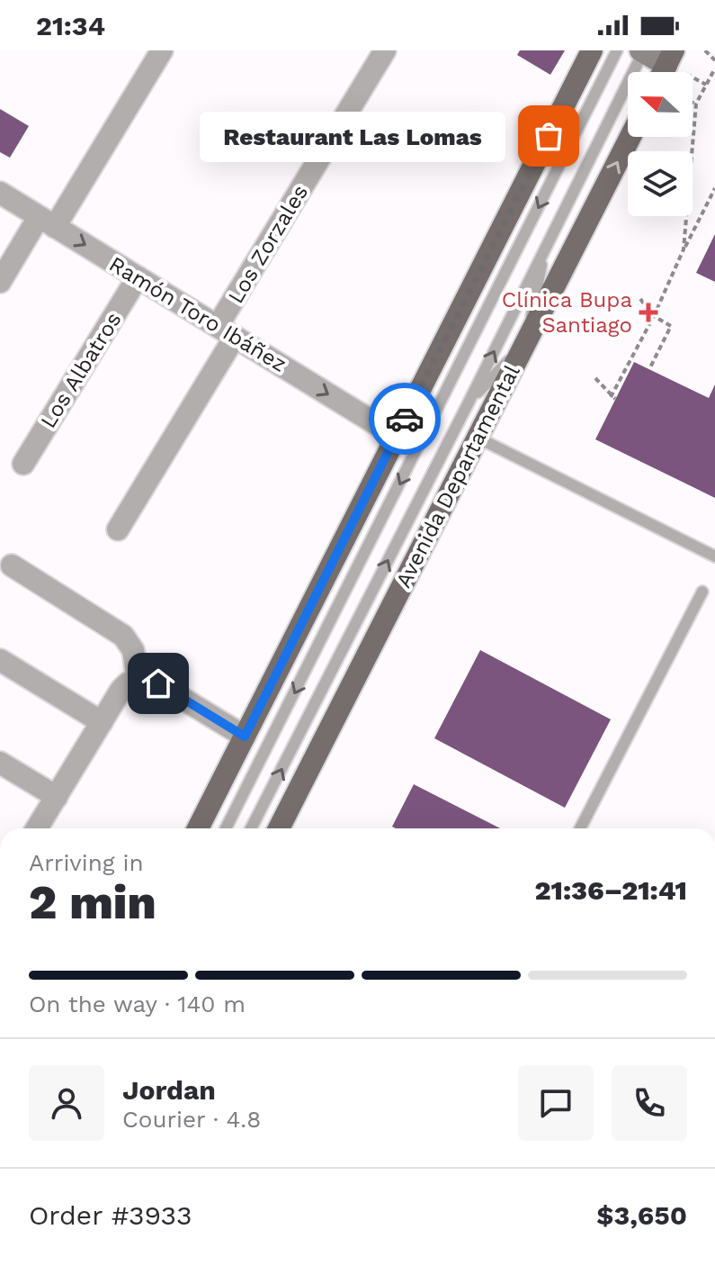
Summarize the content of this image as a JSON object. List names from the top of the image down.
{
  "streets": {
    "main road": ["Avenida Departamental"],
    "street": ["Los Zorzales", "Ramón Toro Ibáñez", "Los Albatros"]
  },
  "crossings": [
    ["Los Zorzales", "Ramón Toro Ibáñez"],
    ["Ramón Toro Ibáñez", "Los Albatros"]
  ],
  "one_way": ["Ramón Toro Ibáñez"],
  "places": {
    "other": ["Restaurant Las Lomas"],
    "health": ["Clínica Bupa Santiago"]
  },
  "north": "left",
  "page": {
    "status": "21:34",
    "bubble": "Restaurant Las Lomas",
    "heading": ["2 min", "Arriving in", "21:36–21:41"],
    "panel": [
      "Jordan",
      "Courier · 4.8",
      "Order #3933",
      "$3,650"
    ],
    "bar": "On the way · 140 m"
  }
}
